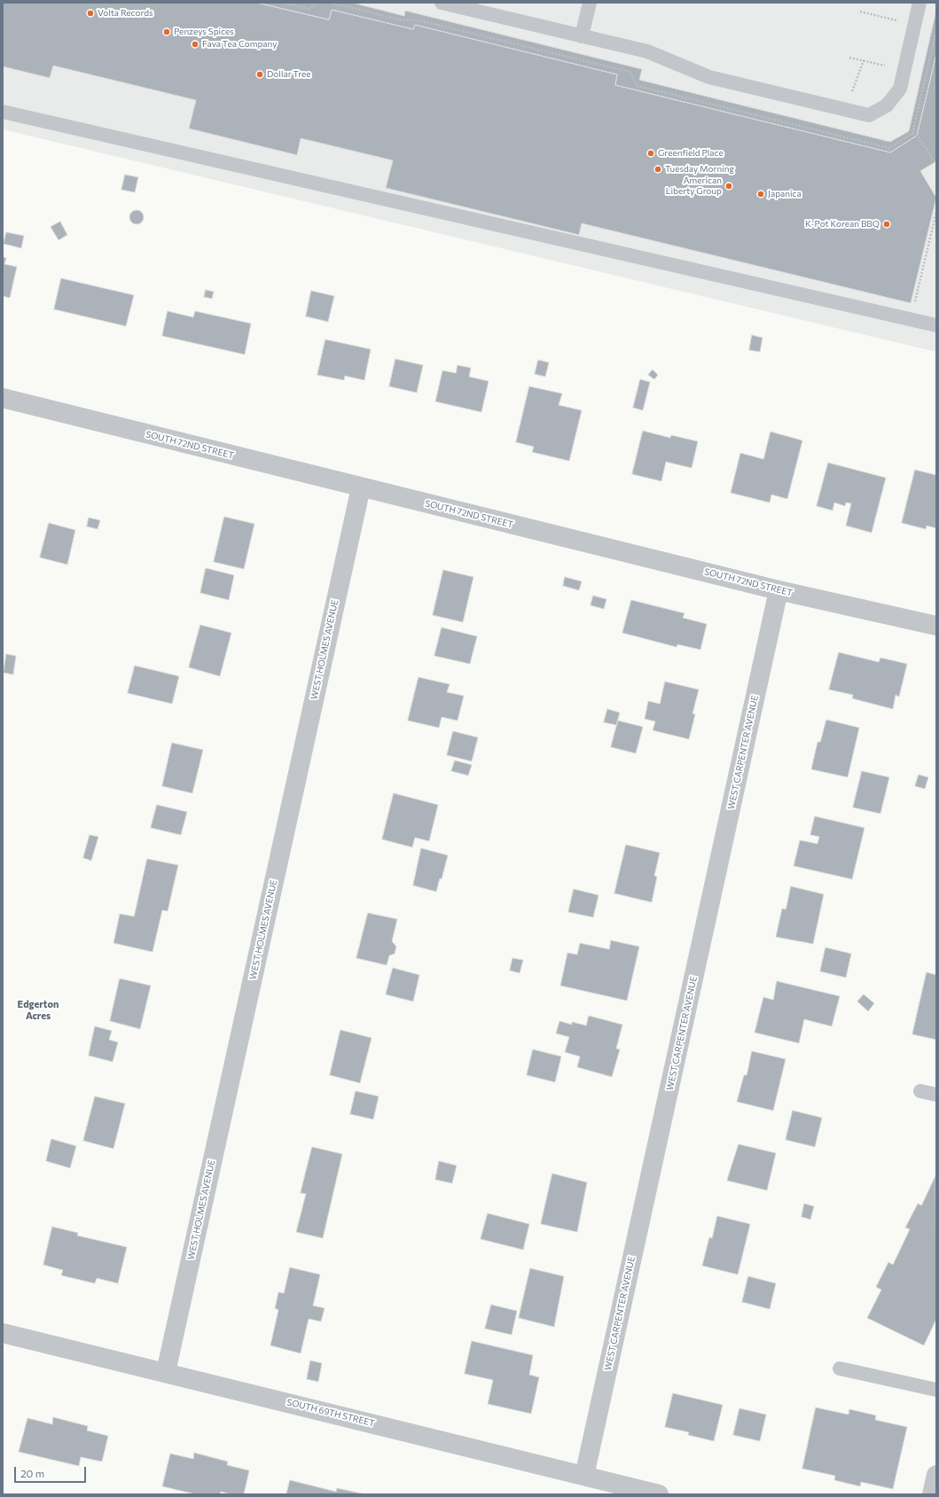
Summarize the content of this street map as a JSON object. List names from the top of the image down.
{
  "streets": {
    "street": [
      "SOUTH 72ND STREET",
      "WEST HOLMES AVENUE",
      "WEST CARPENTER AVENUE",
      "SOUTH 69TH STREET"
    ]
  },
  "crossings": [
    ["SOUTH 72ND STREET", "WEST HOLMES AVENUE"],
    ["SOUTH 72ND STREET", "WEST CARPENTER AVENUE"],
    ["WEST HOLMES AVENUE", "SOUTH 69TH STREET"],
    ["WEST CARPENTER AVENUE", "SOUTH 69TH STREET"]
  ],
  "districts": ["Edgerton Acres"],
  "places": [
    "Volta Records",
    "Penzeys Spices",
    "Fava Tea Company",
    "Dollar Tree",
    "Greenfield Place",
    "Tuesday Morning",
    "American Liberty Group",
    "Japanica",
    "K-Pot Korean BBQ"
  ],
  "scale_bar": "20 m"
}
